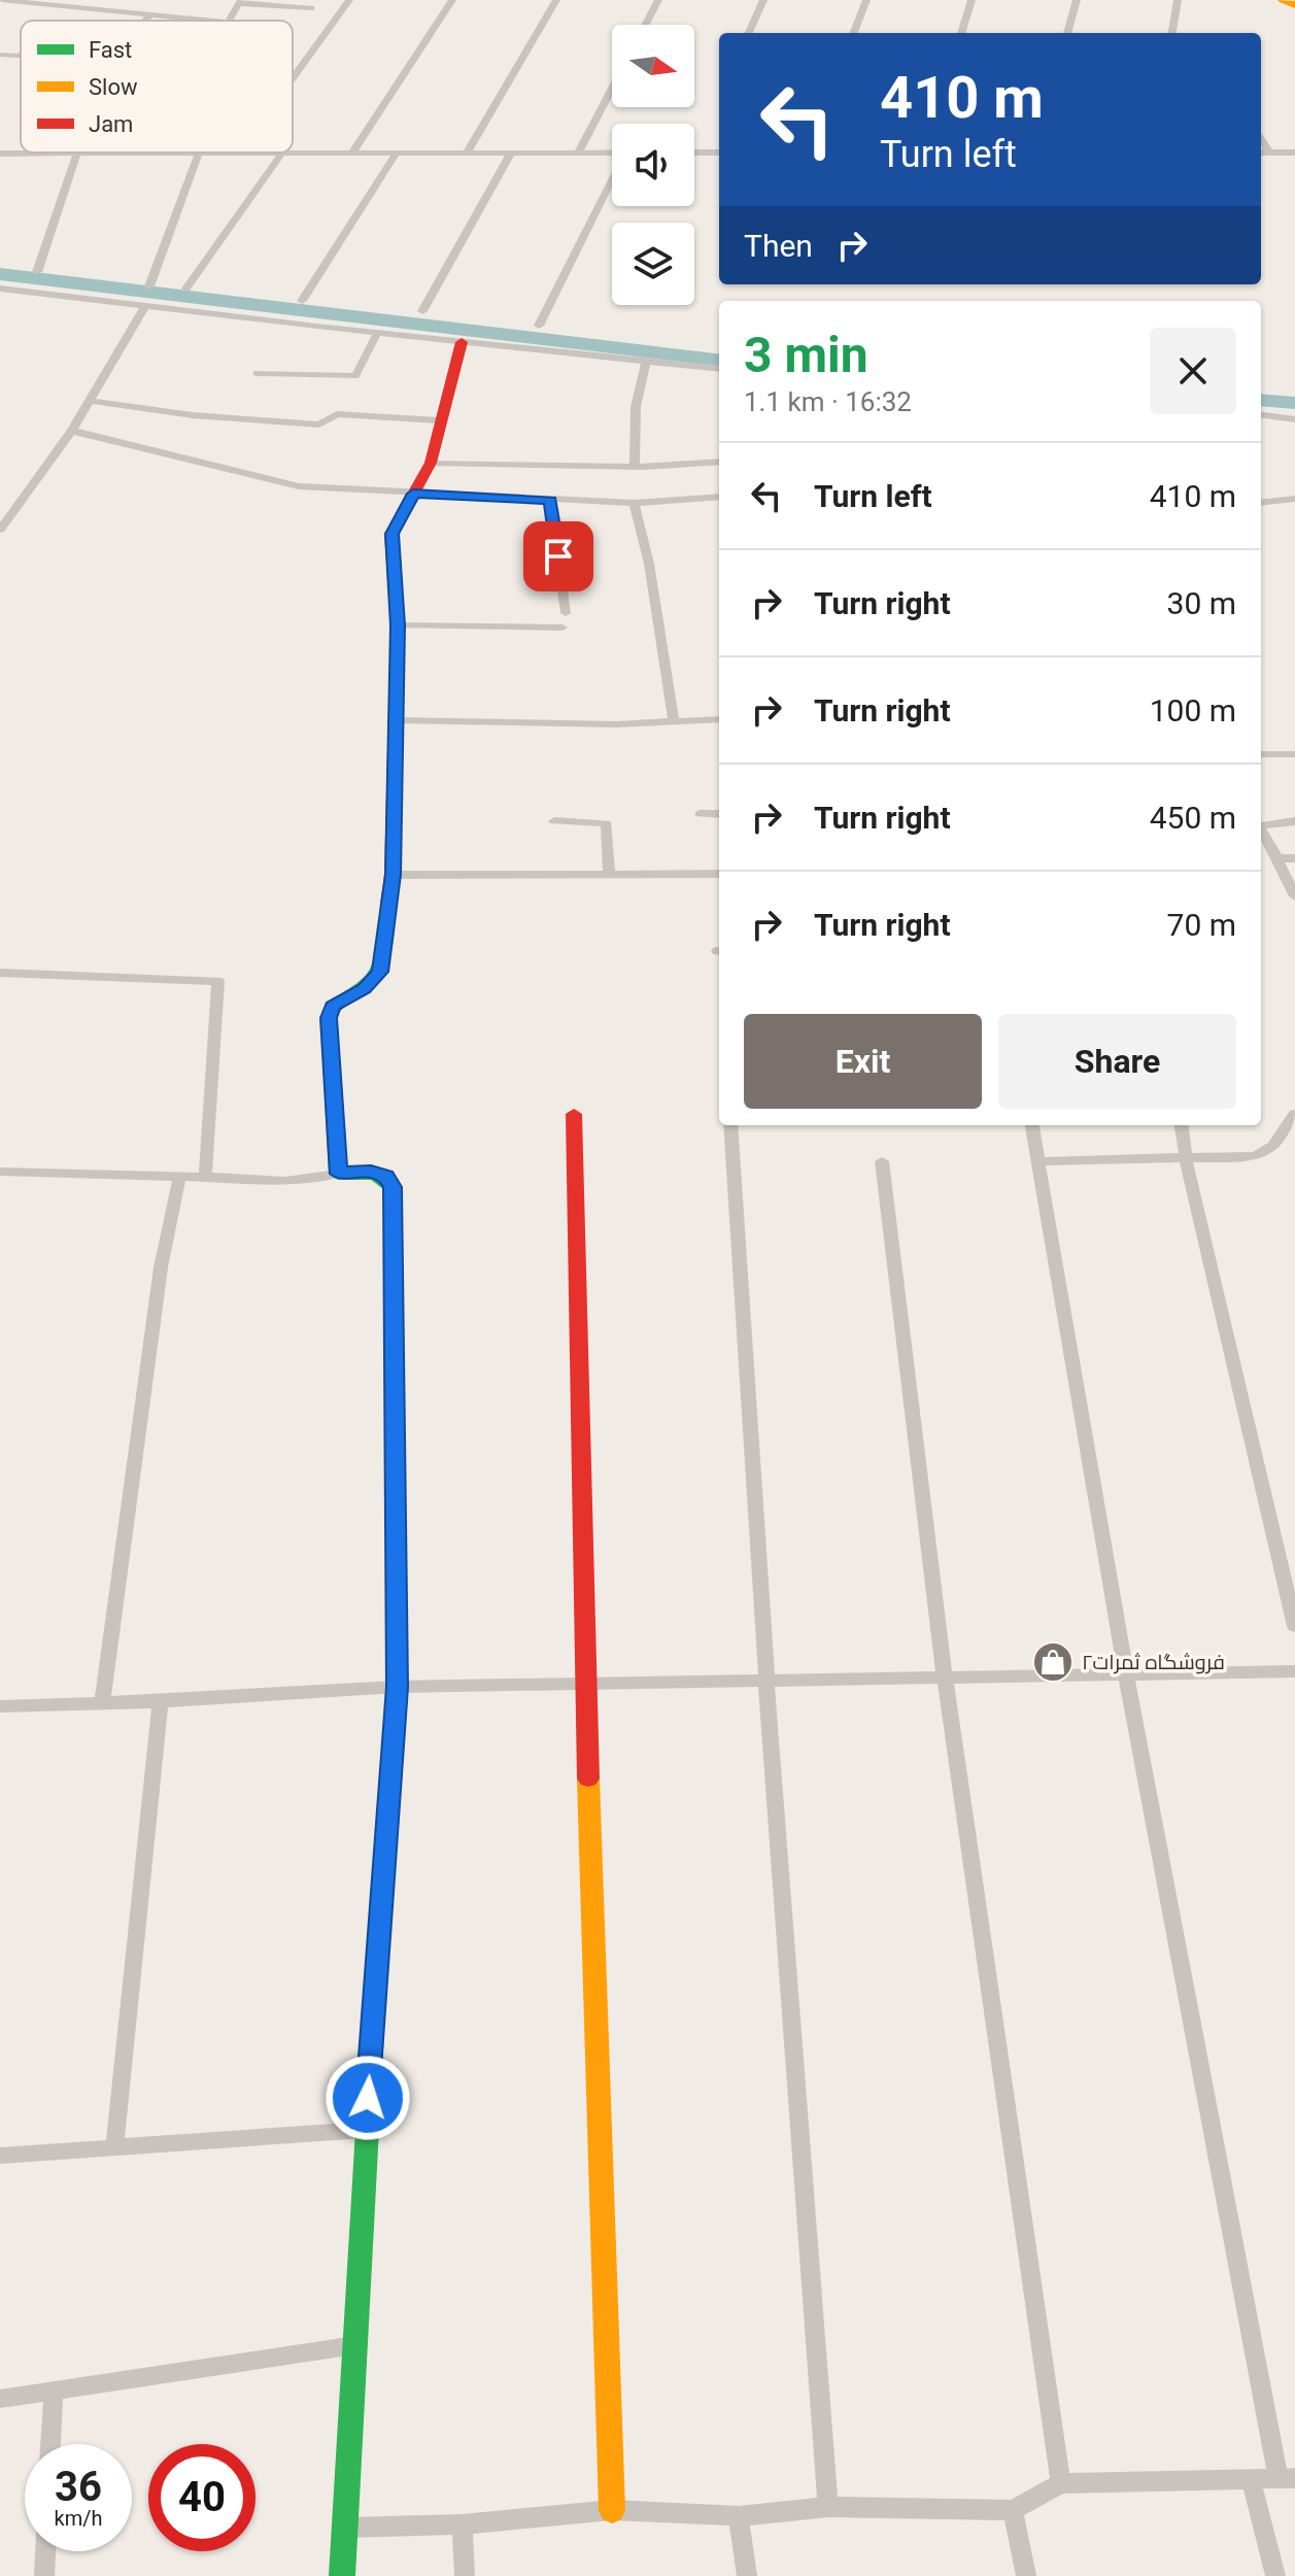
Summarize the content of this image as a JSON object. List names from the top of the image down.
{
  "places": {
    "shop": ["فروشگاه ثمرات٢"]
  },
  "legend": ["Fast", "Slow", "Jam"],
  "north": "right",
  "page": {
    "turn": ["410 m", "Turn left"],
    "then": "Then",
    "heading": ["3 min", "1.1 km · 16:32"],
    "list": [
      {
        "name": "Turn left",
        "value": "410 m"
      },
      {
        "name": "Turn right",
        "value": "30 m"
      },
      {
        "name": "Turn right",
        "value": "100 m"
      },
      {
        "name": "Turn right",
        "value": "450 m"
      },
      {
        "name": "Turn right",
        "value": "70 m"
      }
    ],
    "buttons": ["Exit", "Share"],
    "speed": "36 km/h",
    "limit": "40"
  }
}
